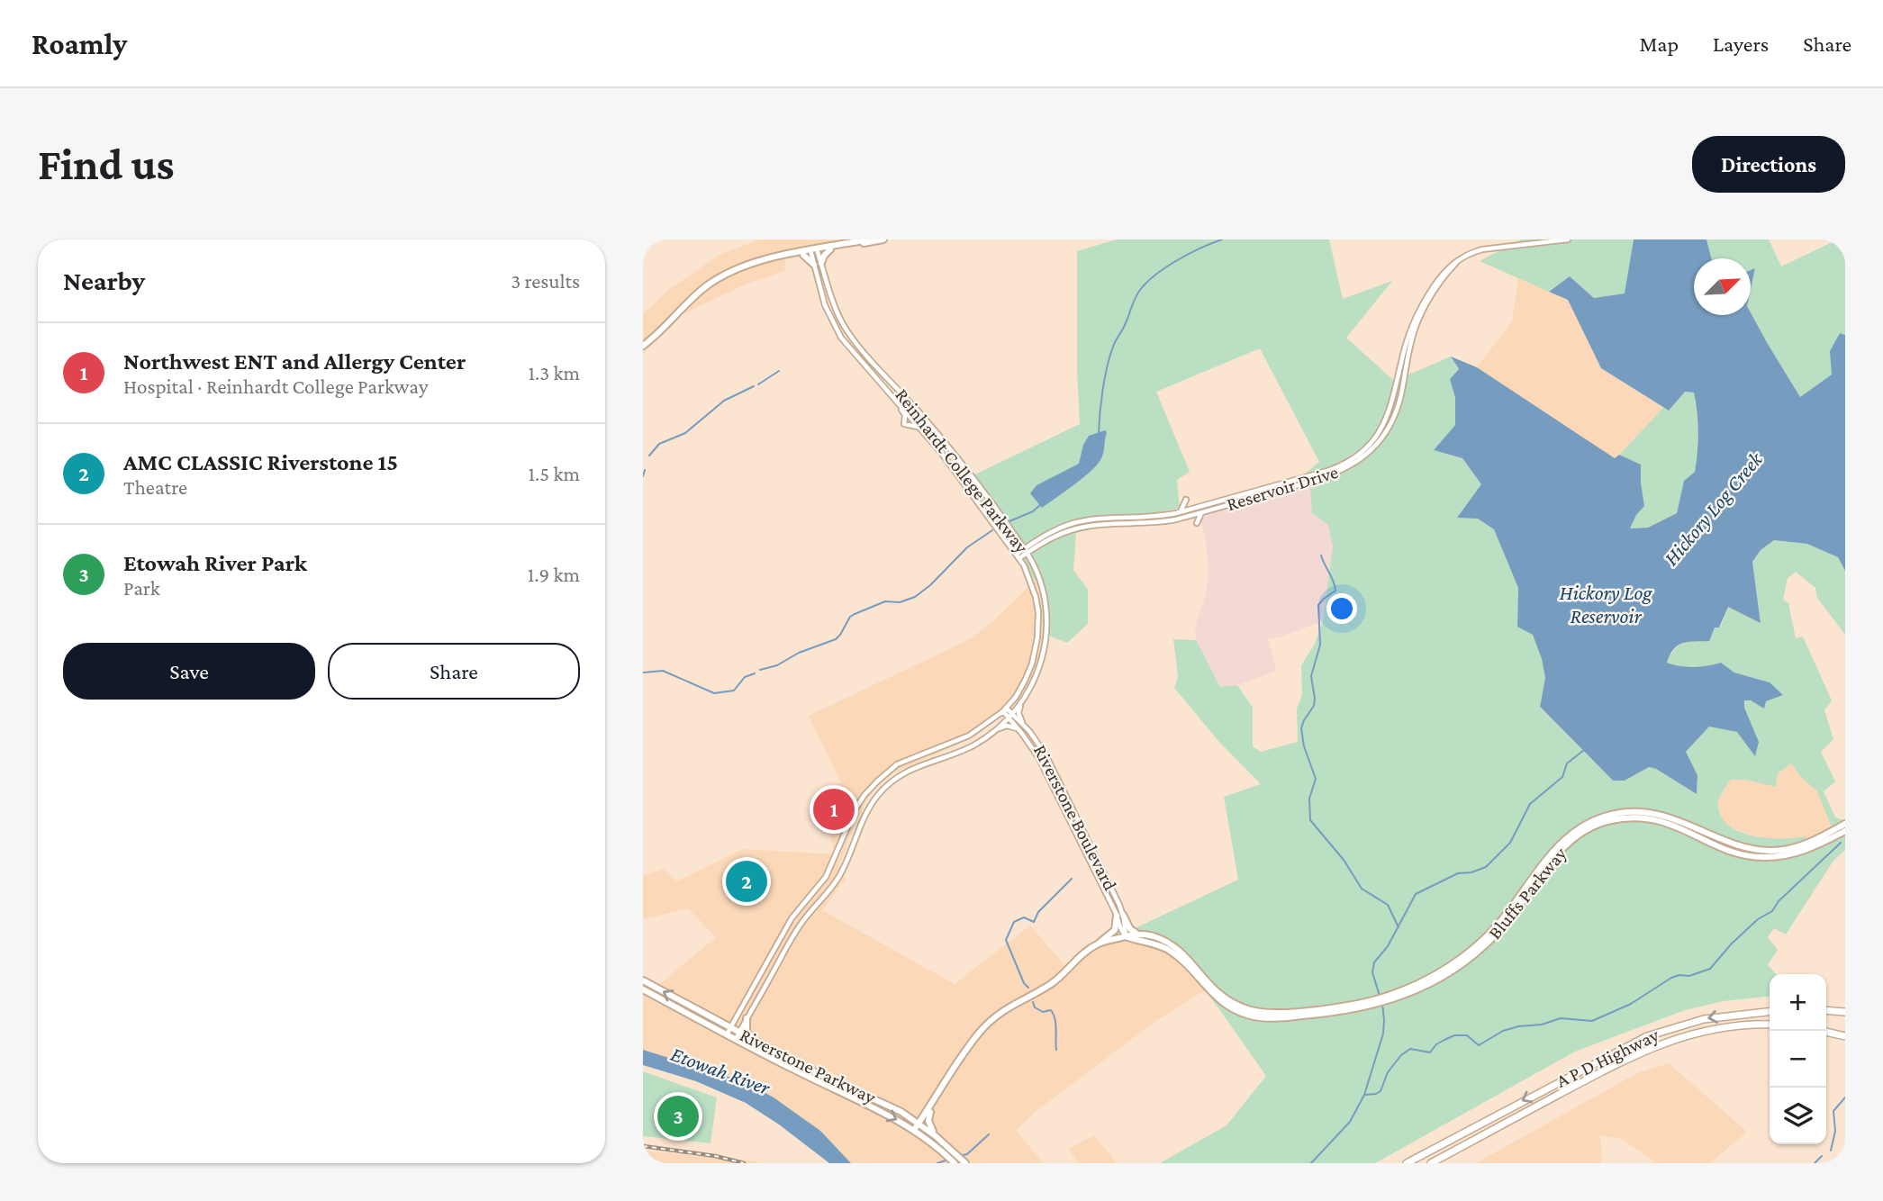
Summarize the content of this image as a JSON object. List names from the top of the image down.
{
  "streets": {
    "highway": ["A P D Highway"],
    "main road": ["Bluffs Parkway", "Riverstone Parkway"],
    "street": ["Reinhardt College Parkway", "Reservoir Drive", "Riverstone Boulevard"]
  },
  "crossings": [
    ["Reinhardt College Parkway", "Reservoir Drive"],
    ["Reinhardt College Parkway", "Riverstone Boulevard"],
    ["Reinhardt College Parkway", "Riverstone Parkway"],
    ["Riverstone Boulevard", "Bluffs Parkway"]
  ],
  "water": ["Hickory Log Creek", "Hickory Log Reservoir", "Etowah River"],
  "north": "top right",
  "page": {
    "header": "Roamly",
    "nav": ["Map", "Layers", "Share"],
    "buttons": [
      "Directions",
      ["Save", "Share"]
    ],
    "title": "Find us",
    "heading": ["Nearby", "3 results"],
    "list": [
      {
        "mark": "1",
        "name": "Northwest ENT and Allergy Center",
        "note": "Hospital · Reinhardt College Parkway",
        "value": "1.3 km"
      },
      {
        "mark": "2",
        "name": "AMC CLASSIC Riverstone 15",
        "note": "Theatre",
        "value": "1.5 km"
      },
      {
        "mark": "3",
        "name": "Etowah River Park",
        "note": "Park",
        "value": "1.9 km"
      }
    ],
    "pins": ["1", "2", "3"],
    "map_buttons": ["+", "−"]
  }
}
